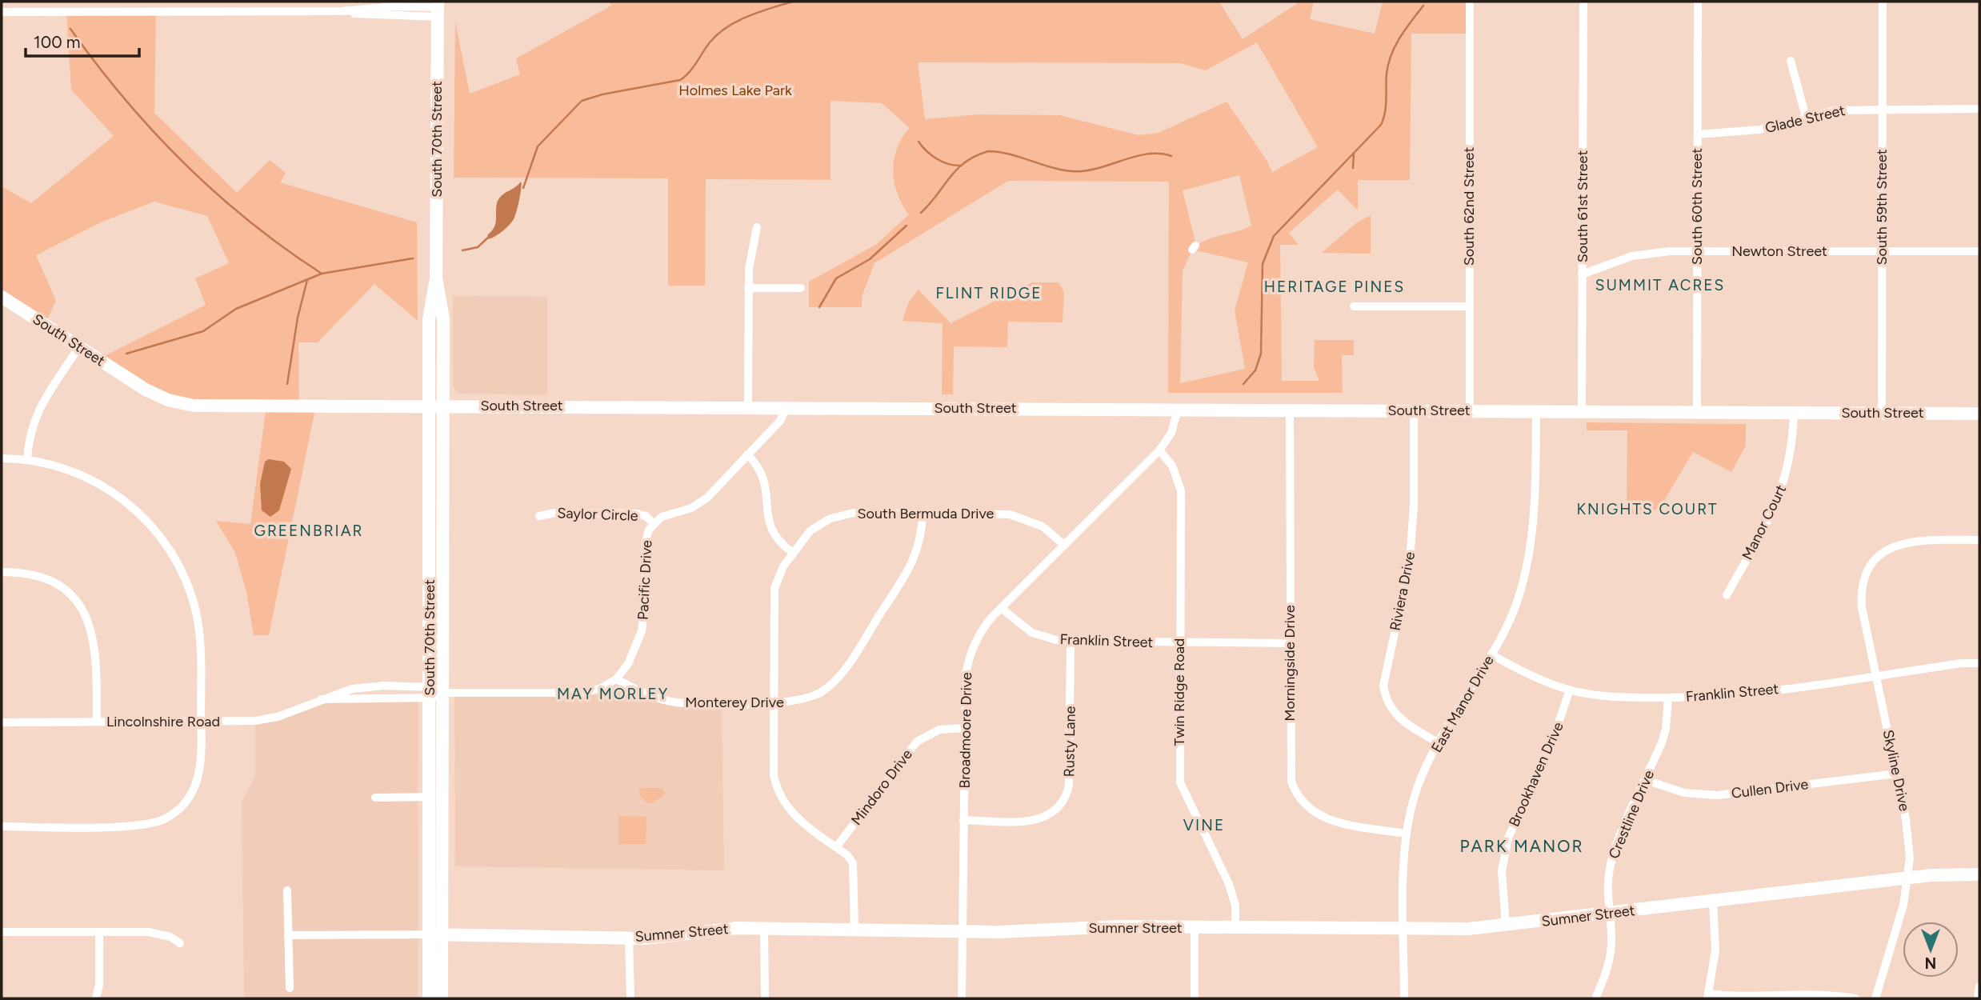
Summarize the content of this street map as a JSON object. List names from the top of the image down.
{
  "streets": {
    "main road": ["South 70th Street", "South Street", "Sumner Street"],
    "street": [
      "Glade Street",
      "South 62nd Street",
      "South 61st Street",
      "South 60th Street",
      "South 59th Street",
      "Newton Street",
      "South Bermuda Drive",
      "Saylor Circle",
      "Manor Court",
      "Pacific Drive",
      "Riviera Drive",
      "Franklin Street",
      "Morningside Drive",
      "Twin Ridge Road",
      "Monterey Drive",
      "East Manor Drive",
      "Lincolnshire Road",
      "Broadmoore Drive",
      "Rusty Lane",
      "Skyline Drive",
      "Brookhaven Drive",
      "Mindoro Drive",
      "Cullen Drive",
      "Crestline Drive"
    ]
  },
  "crossings": [
    ["Glade Street", "South 60th Street"],
    ["Glade Street", "South 59th Street"],
    ["South 70th Street", "South Street"],
    ["South 70th Street", "Lincolnshire Road"],
    ["South 70th Street", "Sumner Street"],
    ["South 62nd Street", "South Street"],
    ["South 61st Street", "Newton Street"],
    ["South 61st Street", "South Street"],
    ["South 60th Street", "Newton Street"],
    ["South 60th Street", "South Street"],
    ["South 59th Street", "Newton Street"],
    ["South 59th Street", "South Street"],
    ["South Street", "Manor Court"],
    ["South Street", "Pacific Drive"],
    ["South Street", "Riviera Drive"],
    ["South Street", "Morningside Drive"],
    ["South Street", "East Manor Drive"],
    ["South Street", "Broadmoore Drive"],
    ["South Bermuda Drive", "Monterey Drive"],
    ["South Bermuda Drive", "Broadmoore Drive"],
    ["South Bermuda Drive", "Mindoro Drive"],
    ["South Bermuda Drive", "Sumner Street"],
    ["Saylor Circle", "Pacific Drive"],
    ["Pacific Drive", "Monterey Drive"],
    ["Riviera Drive", "East Manor Drive"],
    ["Franklin Street", "Morningside Drive"],
    ["Franklin Street", "Twin Ridge Road"],
    ["Franklin Street", "East Manor Drive"],
    ["Franklin Street", "Broadmoore Drive"],
    ["Franklin Street", "Rusty Lane"],
    ["Franklin Street", "Skyline Drive"],
    ["Franklin Street", "Brookhaven Drive"],
    ["Franklin Street", "Crestline Drive"],
    ["Morningside Drive", "East Manor Drive"],
    ["Twin Ridge Road", "Broadmoore Drive"],
    ["Twin Ridge Road", "Sumner Street"],
    ["East Manor Drive", "Sumner Street"],
    ["Broadmoore Drive", "Rusty Lane"],
    ["Broadmoore Drive", "Mindoro Drive"],
    ["Broadmoore Drive", "Sumner Street"],
    ["Skyline Drive", "Cullen Drive"],
    ["Skyline Drive", "Sumner Street"],
    ["Brookhaven Drive", "Sumner Street"],
    ["Cullen Drive", "Crestline Drive"],
    ["Crestline Drive", "Sumner Street"]
  ],
  "districts": [
    "SUMMIT ACRES",
    "HERITAGE PINES",
    "FLINT RIDGE",
    "KNIGHTS COURT",
    "GREENBRIAR",
    "MAY MORLEY",
    "VINE",
    "PARK MANOR"
  ],
  "parks": ["Holmes Lake Park"],
  "scale_bar": "100 m",
  "north": "bottom"
}
